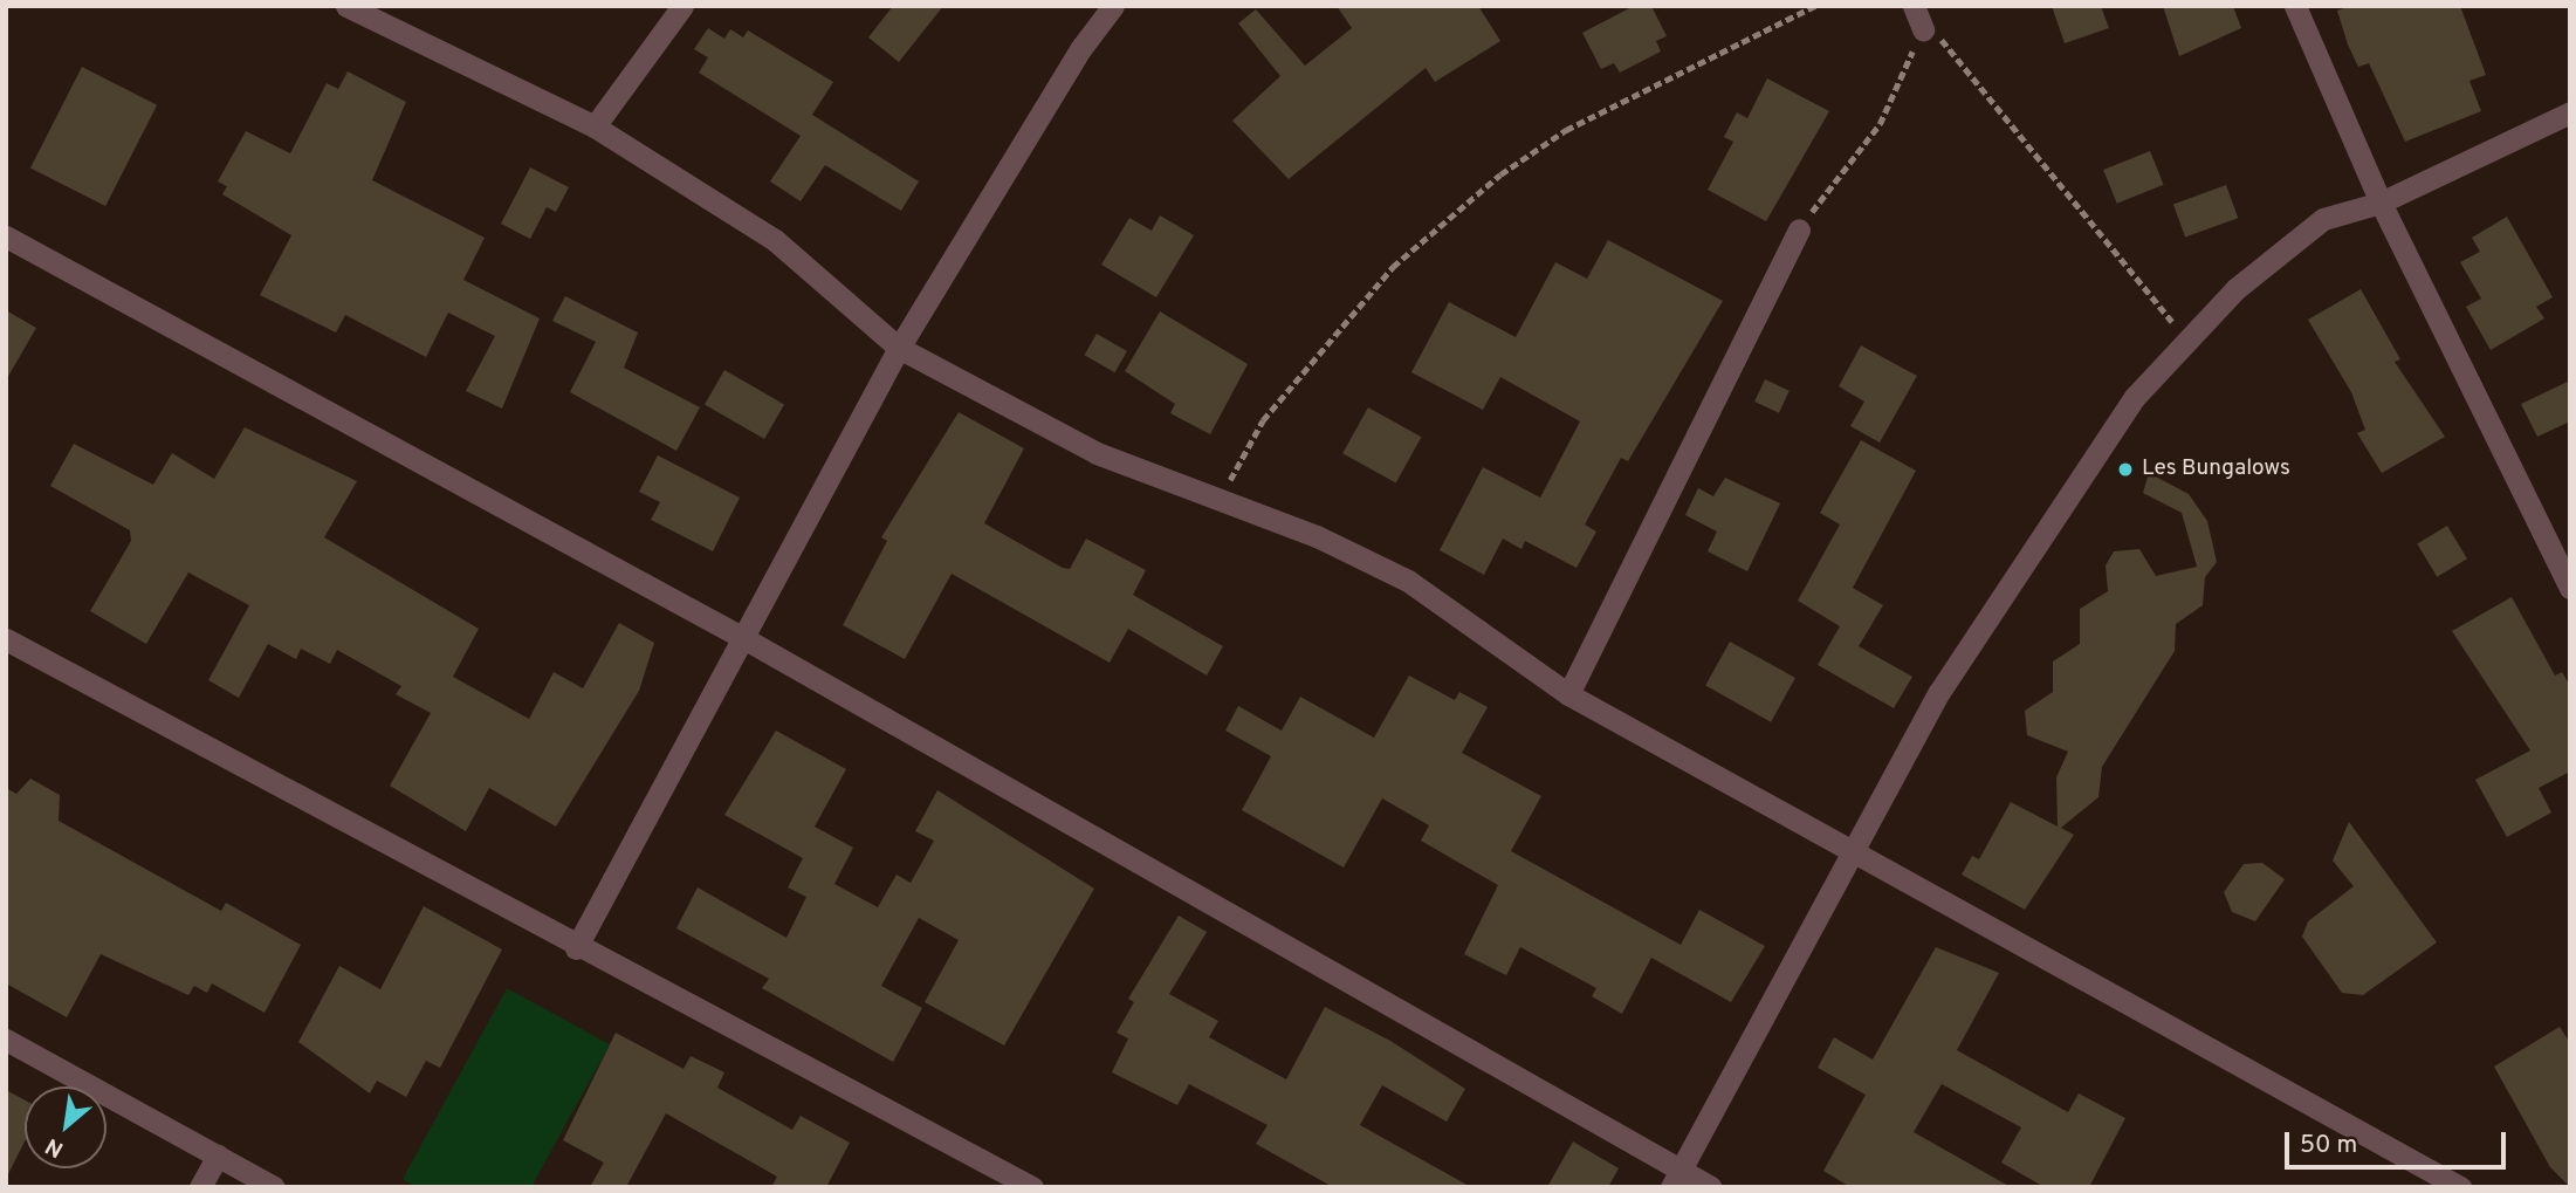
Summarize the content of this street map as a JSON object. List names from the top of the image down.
{
  "places": ["Les Bungalows"],
  "scale_bar": "50 m",
  "north": "bottom left"
}
